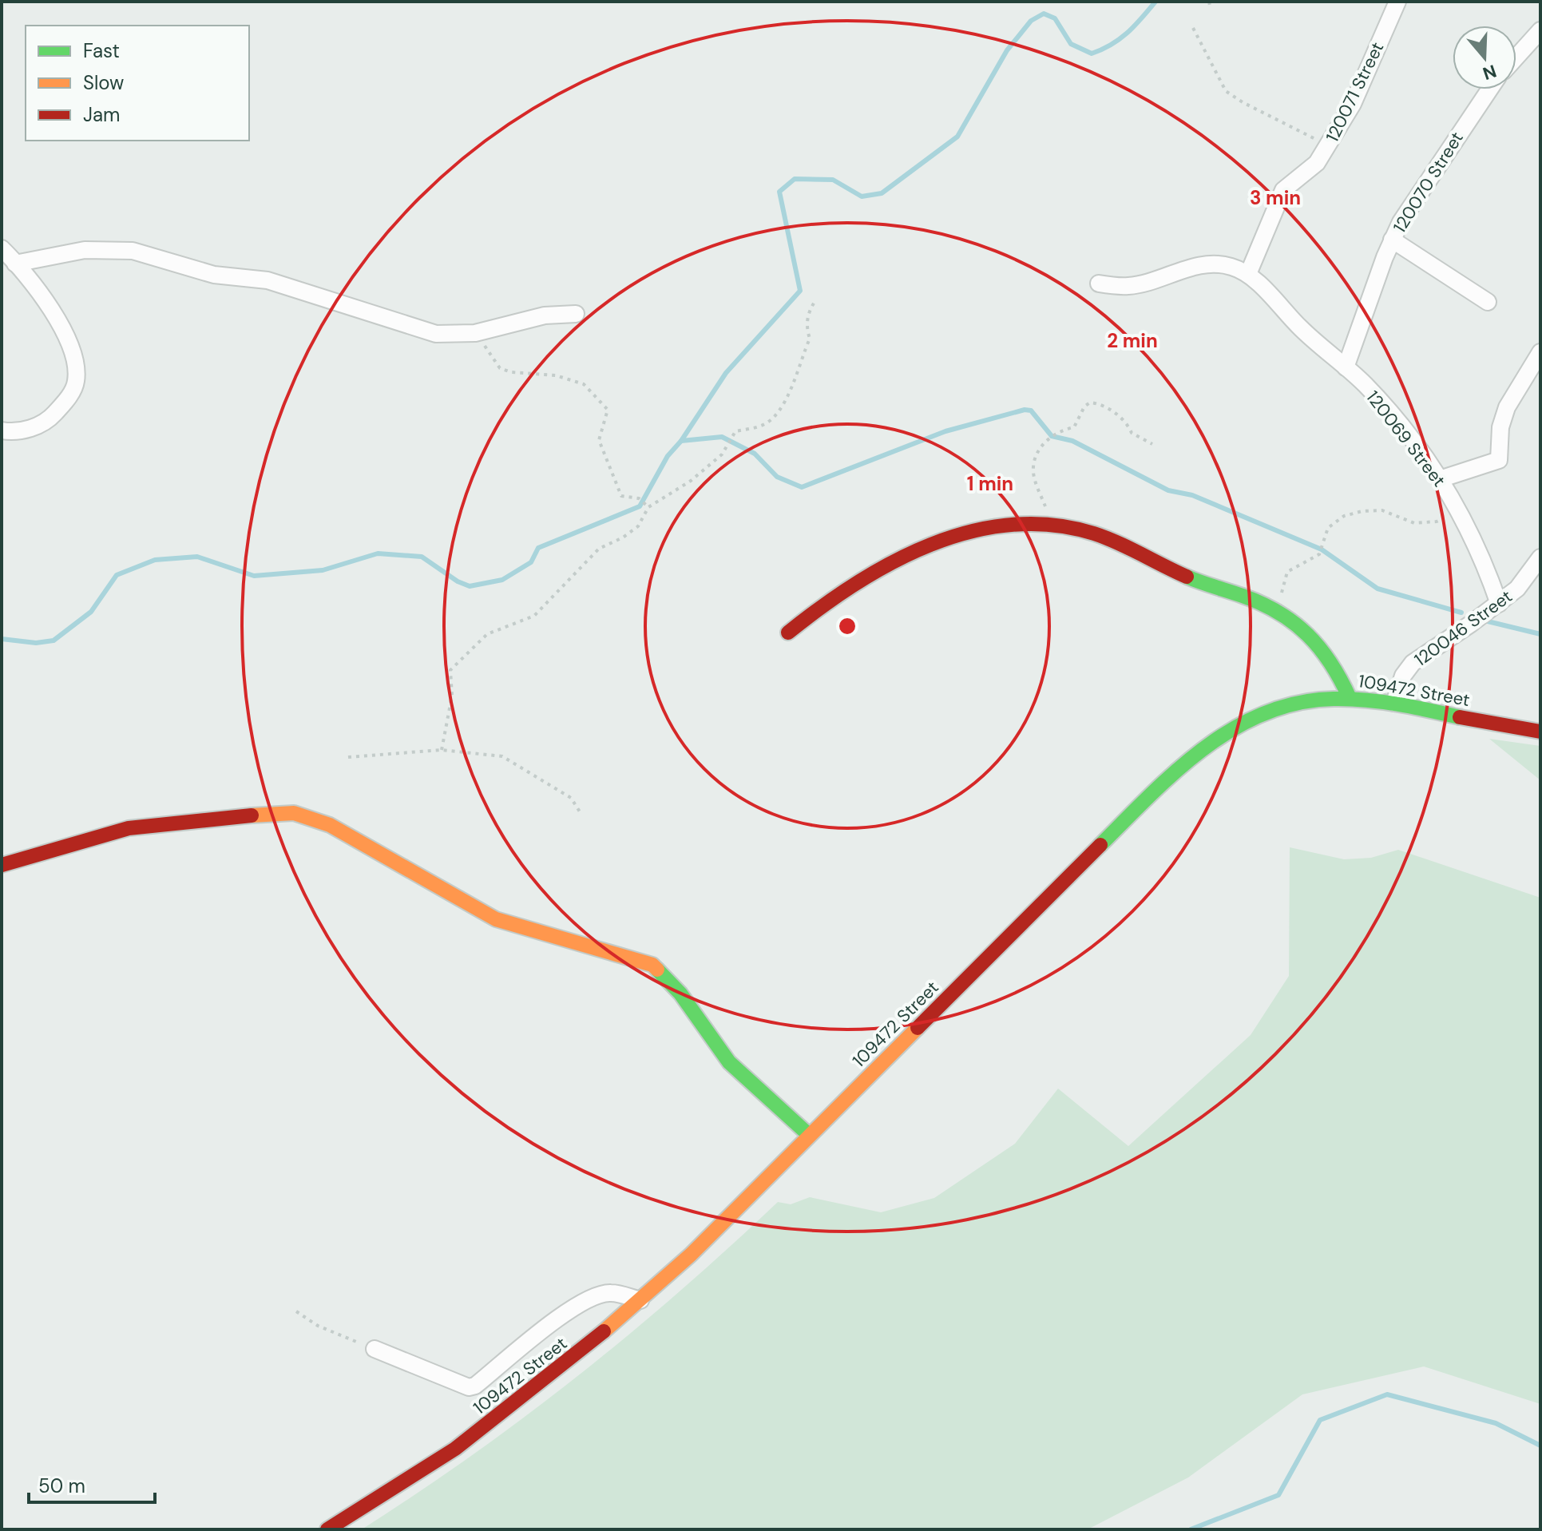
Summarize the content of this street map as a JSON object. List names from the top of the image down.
{
  "streets": {
    "street": [
      "120071 Street",
      "120070 Street",
      "120069 Street",
      "120046 Street",
      "109472 Street"
    ]
  },
  "crossings": [
    ["120071 Street", "120069 Street"],
    ["120070 Street", "120069 Street"],
    ["120069 Street", "120046 Street"],
    ["120046 Street", "109472 Street"]
  ],
  "legend": ["Fast", "Slow", "Jam"],
  "scale_bar": "50 m",
  "north": "bottom",
  "rings": ["3 min", "2 min", "1 min"]
}
